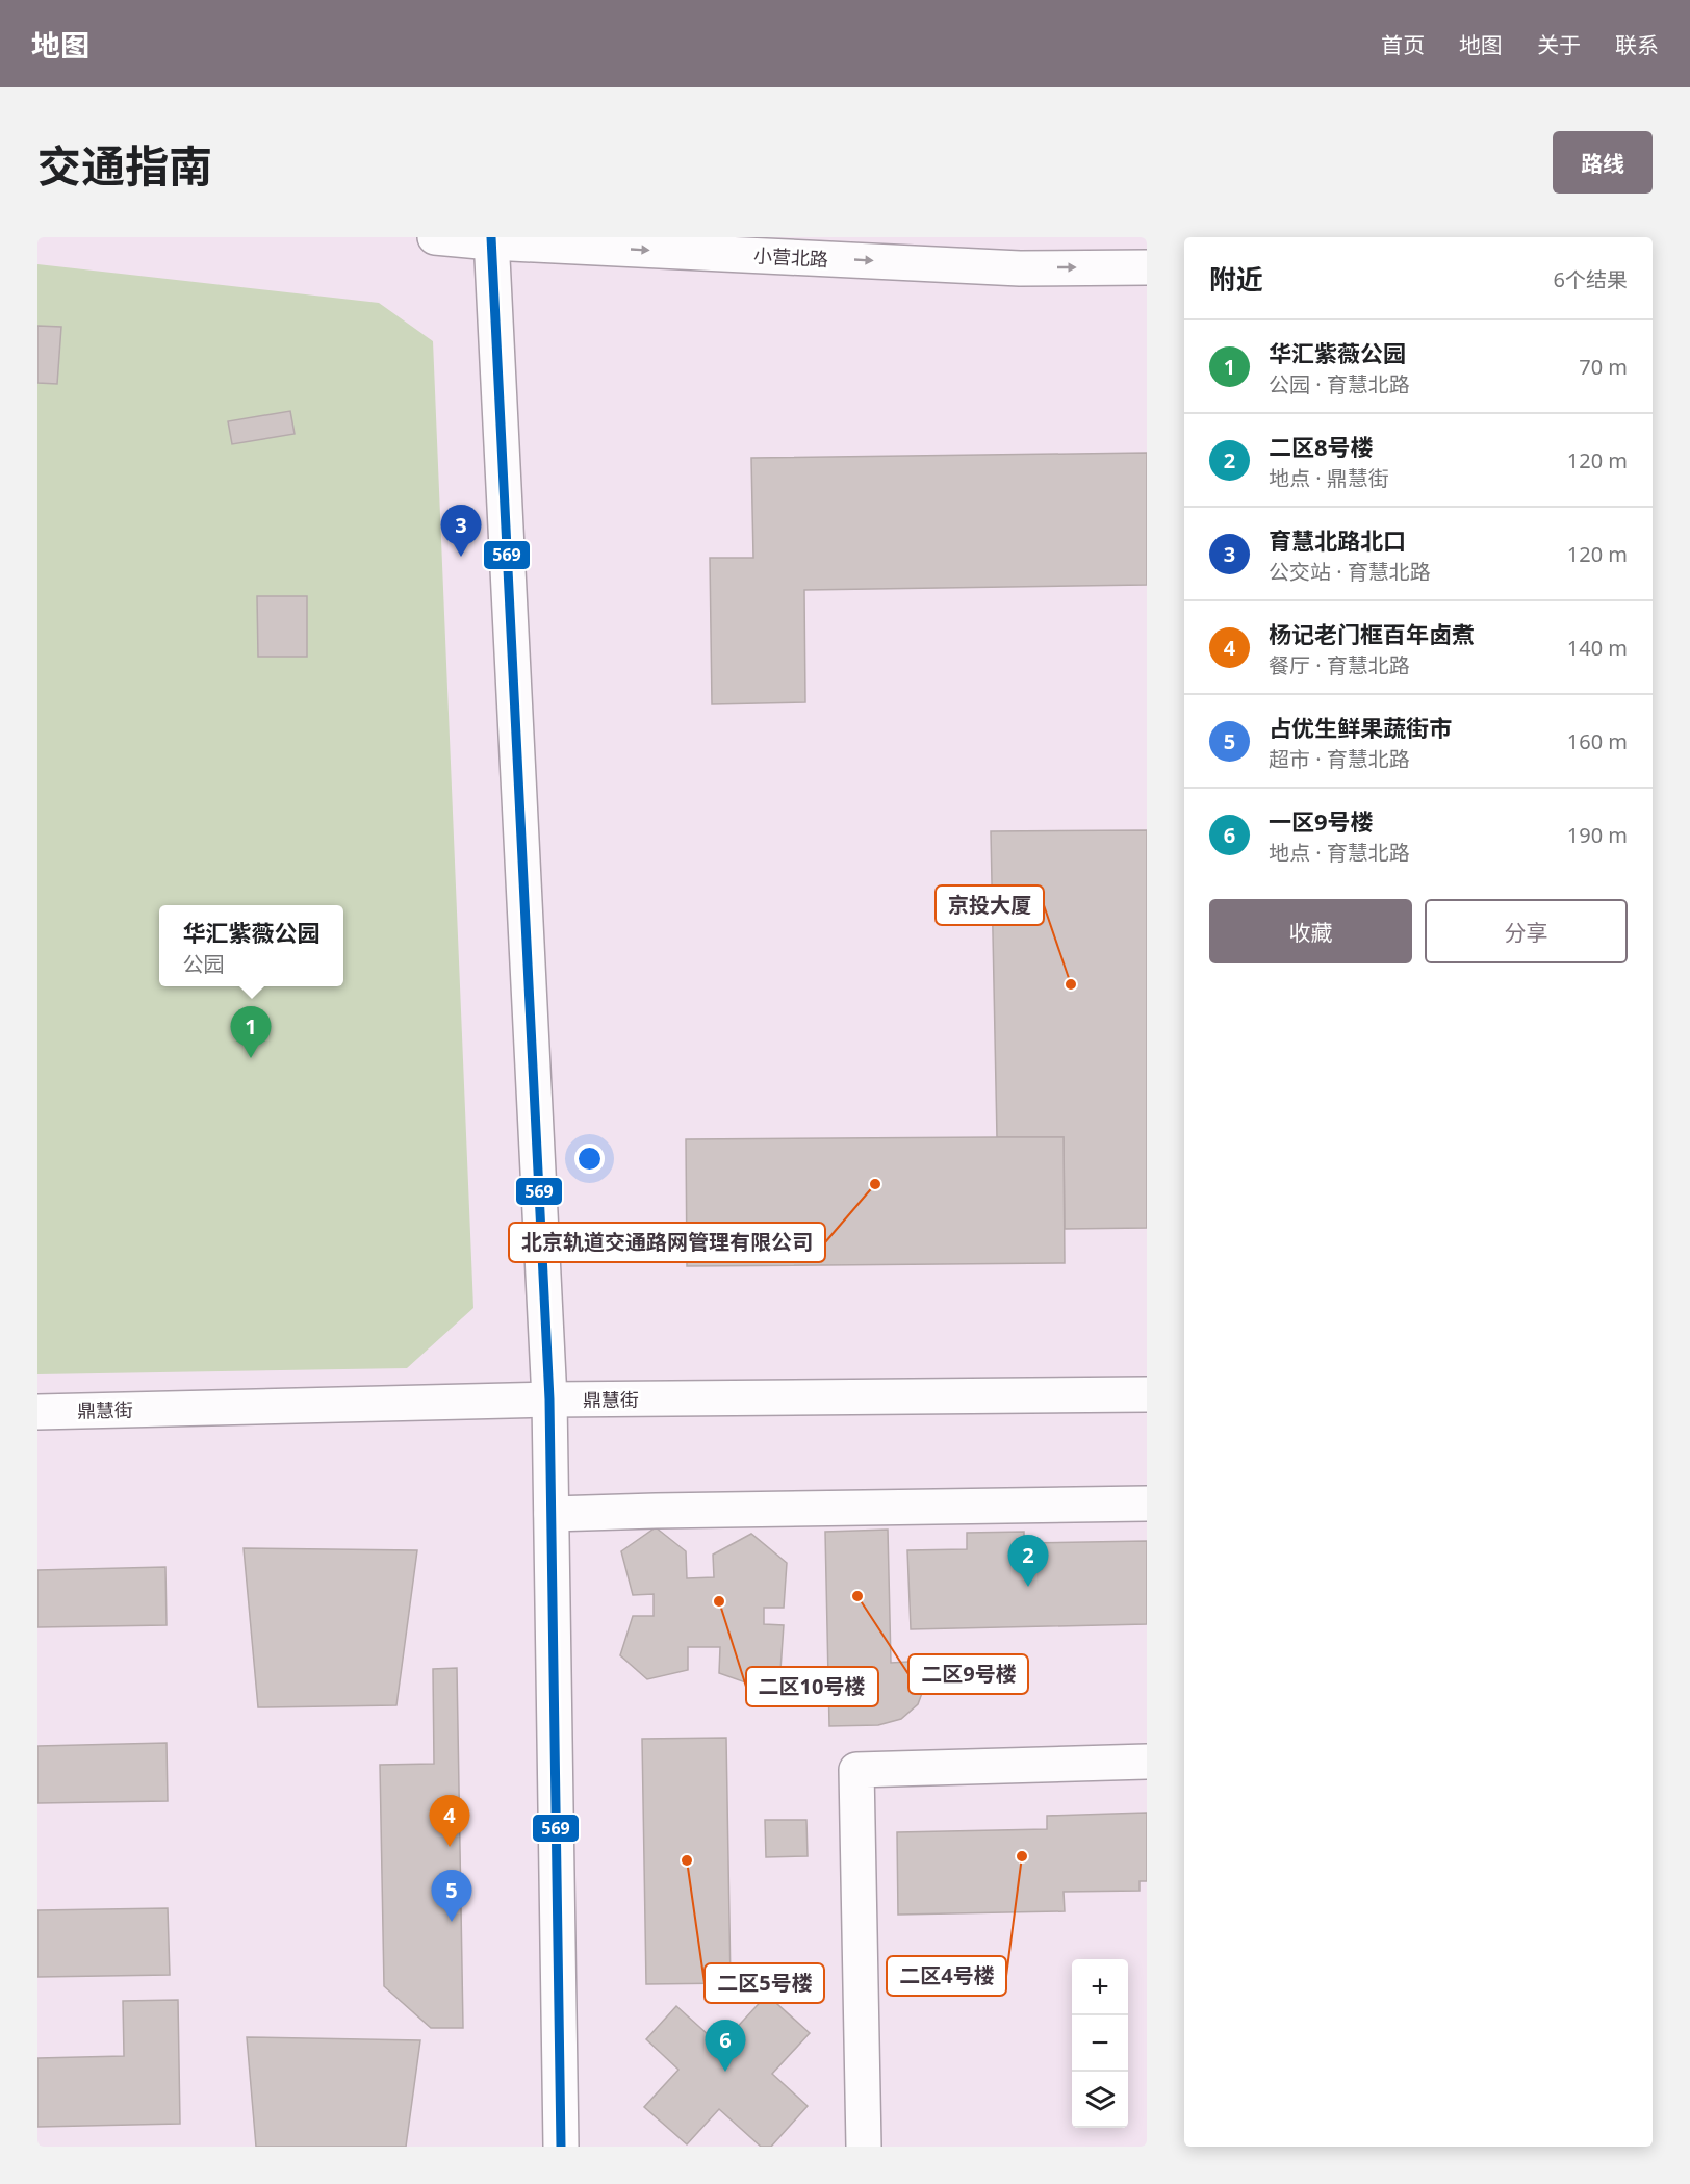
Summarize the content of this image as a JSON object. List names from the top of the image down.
{
  "streets": {
    "street": ["小营北路", "鼎慧街"]
  },
  "one_way": ["小营北路"],
  "places": [
    "京投大厦",
    "北京轨道交通路网管理有限公司",
    "二区9号楼",
    "二区10号楼",
    "二区4号楼",
    "二区5号楼"
  ],
  "lines": ["transit line 569"],
  "page": {
    "header": "地图",
    "nav": [
      "首页",
      "地图",
      "关于",
      "联系"
    ],
    "title": "交通指南",
    "buttons": [
      "路线",
      ["收藏", "分享"]
    ],
    "heading": ["附近", "6个结果"],
    "list": [
      {
        "mark": "1",
        "name": "华汇紫薇公园",
        "note": "公园 · 育慧北路",
        "value": "70 m"
      },
      {
        "mark": "2",
        "name": "二区8号楼",
        "note": "地点 · 鼎慧街",
        "value": "120 m"
      },
      {
        "mark": "3",
        "name": "育慧北路北口",
        "note": "公交站 · 育慧北路",
        "value": "120 m"
      },
      {
        "mark": "4",
        "name": "杨记老门框百年卤煮",
        "note": "餐厅 · 育慧北路",
        "value": "140 m"
      },
      {
        "mark": "5",
        "name": "占优生鲜果蔬街市",
        "note": "超市 · 育慧北路",
        "value": "160 m"
      },
      {
        "mark": "6",
        "name": "一区9号楼",
        "note": "地点 · 育慧北路",
        "value": "190 m"
      }
    ],
    "pins": [
      "3",
      "1",
      "2",
      "4",
      "5",
      "6"
    ],
    "popup": ["华汇紫薇公园", "公园"],
    "map_buttons": ["+", "−"]
  }
}
